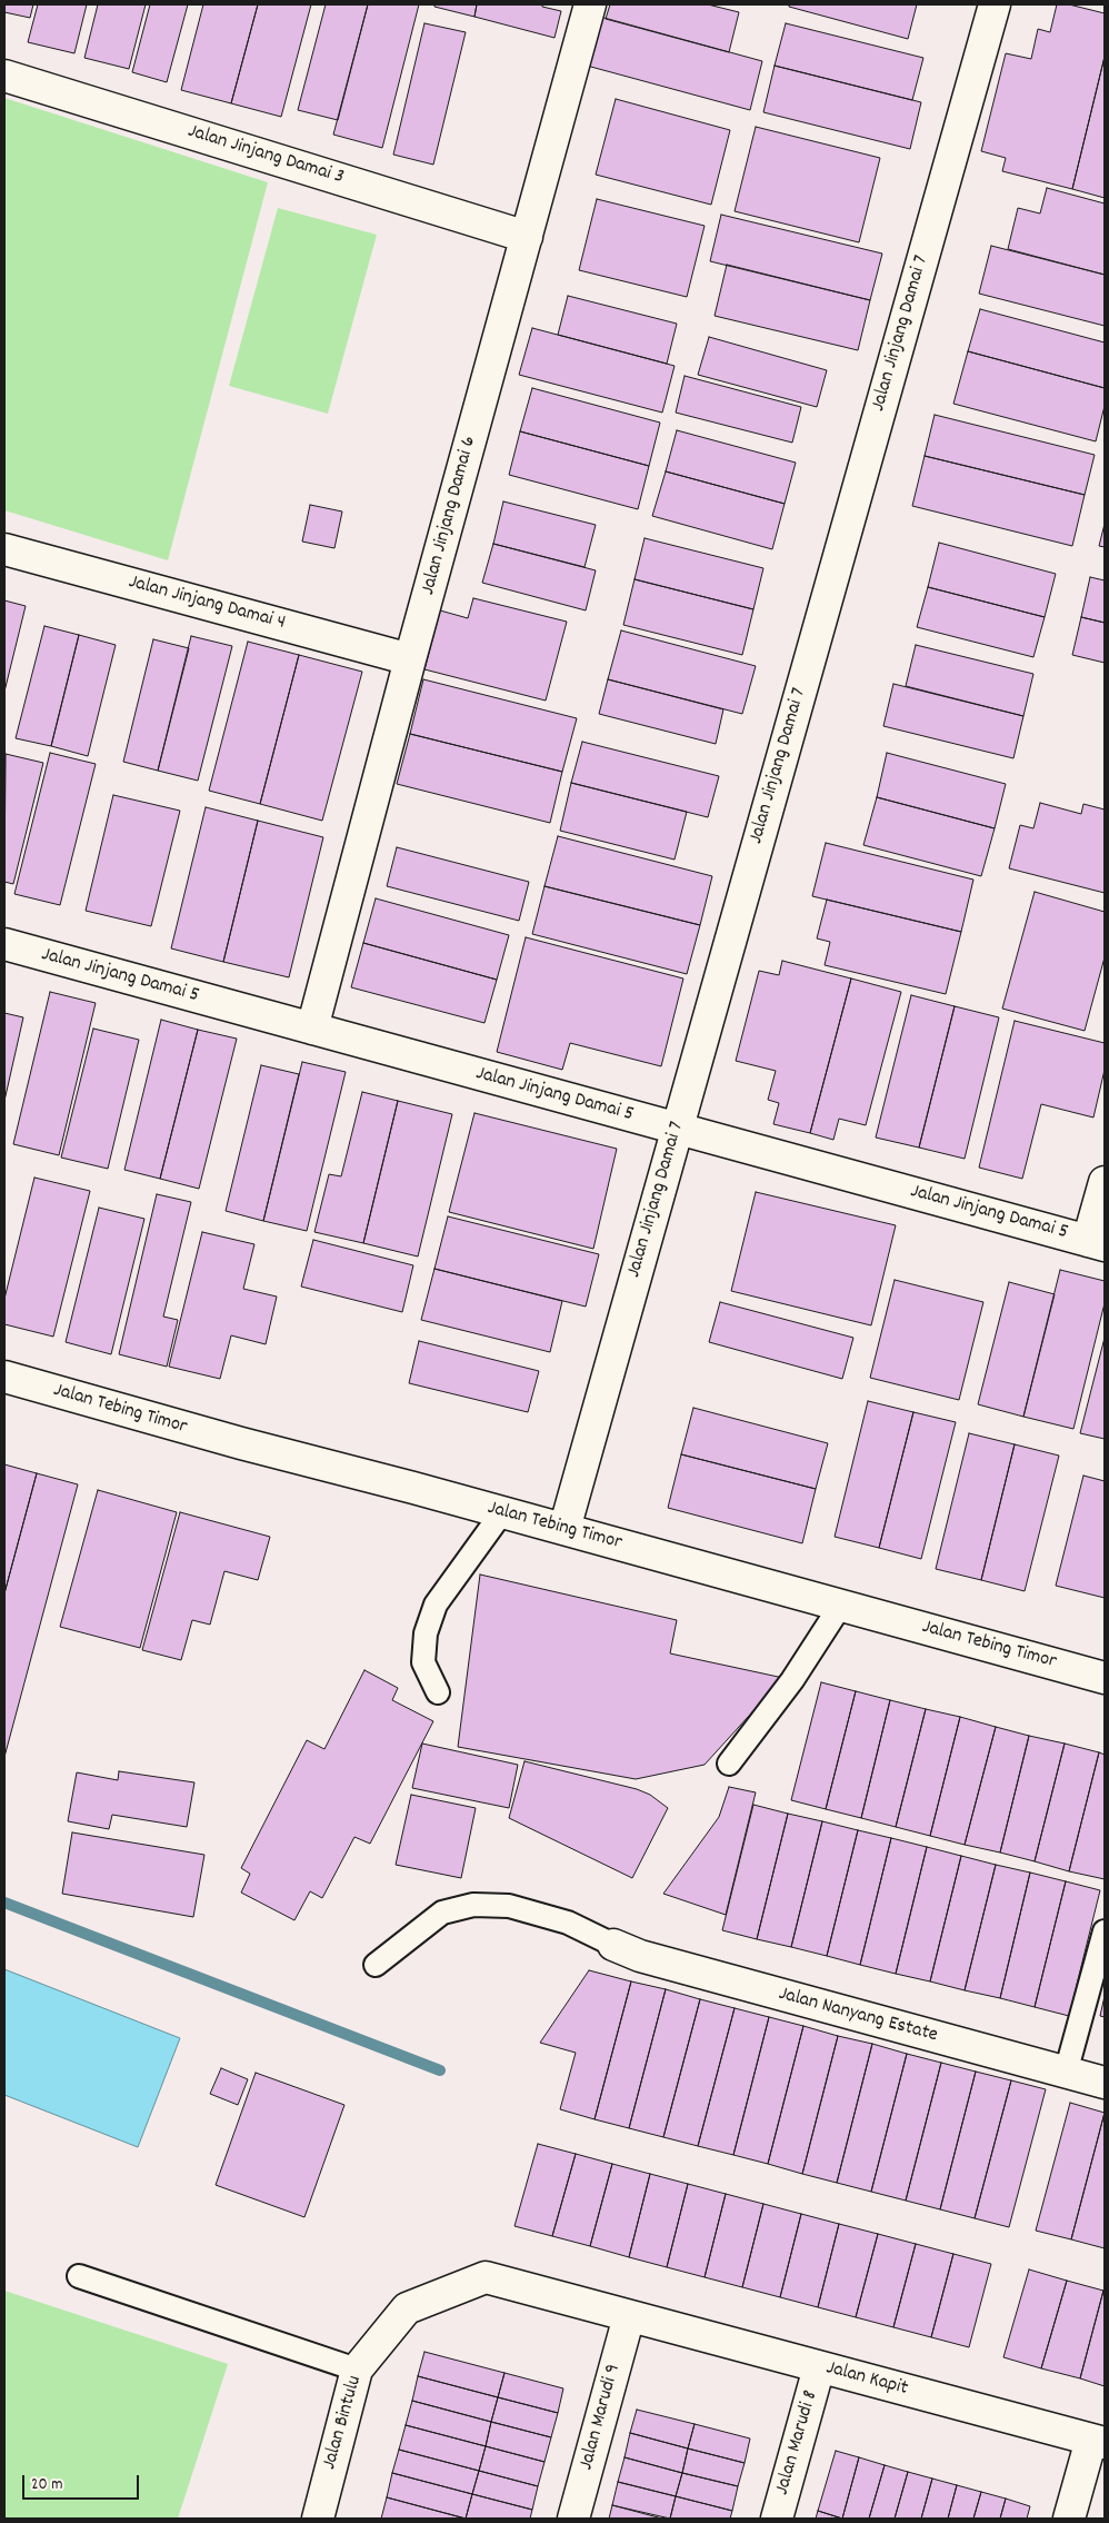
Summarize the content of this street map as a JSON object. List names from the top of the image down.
{
  "streets": {
    "street": [
      "Jalan Jinjang Damai 3",
      "Jalan Jinjang Damai 7",
      "Jalan Jinjang Damai 6",
      "Jalan Jinjang Damai 4",
      "Jalan Jinjang Damai 5",
      "Jalan Tebing Timor",
      "Jalan Nanyang Estate",
      "Jalan Kapit",
      "Jalan Marudi 9",
      "Jalan Bintulu",
      "Jalan Marudi 8"
    ]
  },
  "crossings": [
    ["Jalan Jinjang Damai 3", "Jalan Jinjang Damai 6"],
    ["Jalan Jinjang Damai 7", "Jalan Jinjang Damai 5"],
    ["Jalan Jinjang Damai 7", "Jalan Tebing Timor"],
    ["Jalan Jinjang Damai 6", "Jalan Jinjang Damai 4"],
    ["Jalan Jinjang Damai 6", "Jalan Jinjang Damai 5"],
    ["Jalan Kapit", "Jalan Marudi 9"],
    ["Jalan Kapit", "Jalan Bintulu"],
    ["Jalan Kapit", "Jalan Marudi 8"],
    ["Jalan Marudi 9", "Jalan Bintulu"]
  ],
  "scale_bar": "20 m"
}
